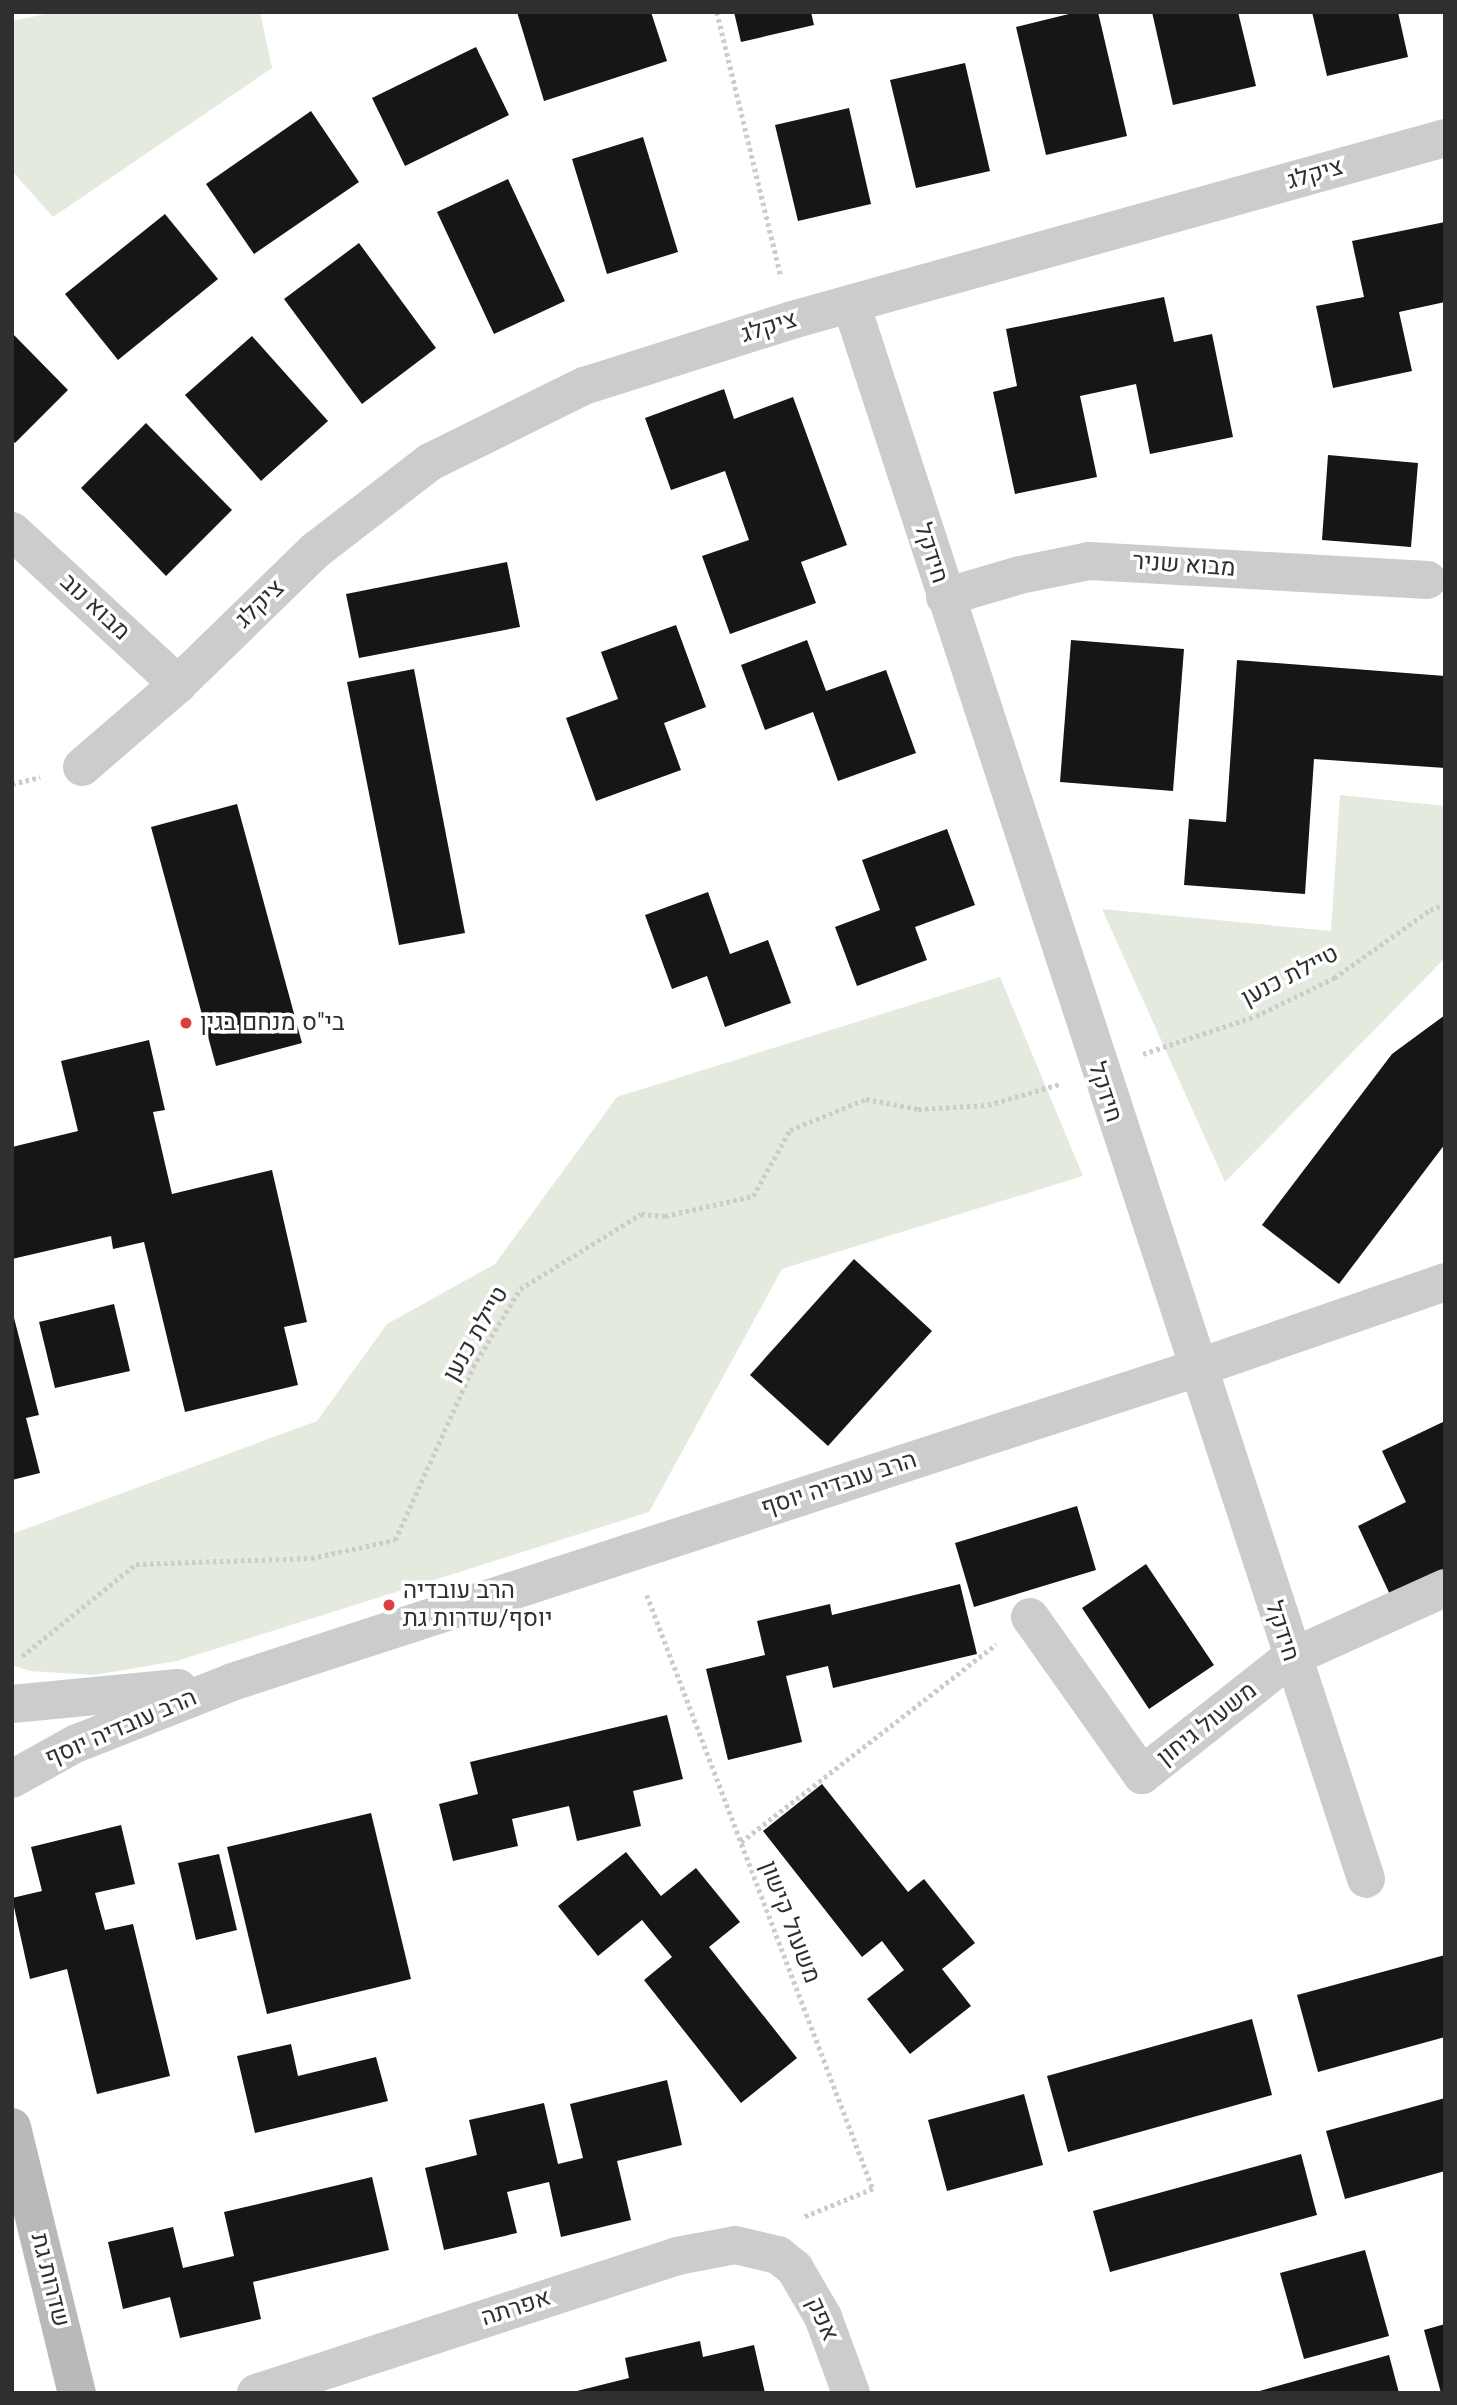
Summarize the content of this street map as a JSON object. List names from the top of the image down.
{
  "streets": {
    "street": [
      "ציקלג",
      "חידקל",
      "מבוא שניר",
      "מבוא נוב",
      "הרב עובדיה יוסף",
      "משעול גיחון",
      "שדרות גת",
      "אפרתה",
      "אפק"
    ],
    "path": ["טיילת כנען", "משעול קישון"]
  },
  "crossings": [
    ["ציקלג", "חידקל"],
    ["ציקלג", "מבוא נוב"],
    ["חידקל", "מבוא שניר"],
    ["חידקל", "הרב עובדיה יוסף"],
    ["חידקל", "משעול גיחון"],
    ["הרב עובדיה יוסף", "משעול קישון"],
    ["משעול קישון", "אפרתה"],
    ["משעול קישון", "אפק"],
    ["אפרתה", "אפק"]
  ],
  "places": ["בי\"ס מנחם בגין", "הרב עובדיה יוסף/שדרות גת"]
}
